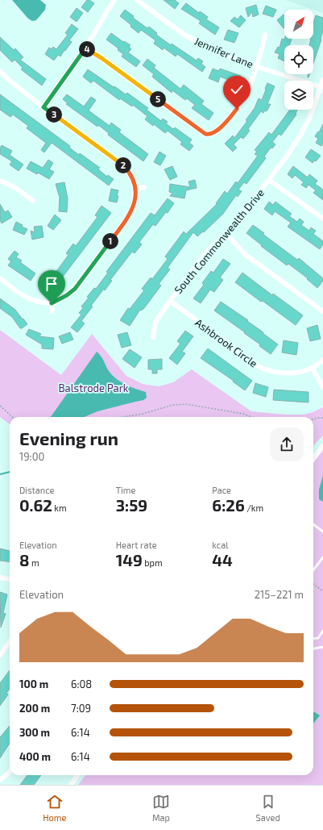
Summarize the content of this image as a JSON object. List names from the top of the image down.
{
  "streets": {
    "street": ["Jennifer Lane", "South Commonwealth Drive", "Ashbrook Circle"]
  },
  "crossings": [
    ["Jennifer Lane", "South Commonwealth Drive"],
    ["South Commonwealth Drive", "Ashbrook Circle"]
  ],
  "parks": ["Balstrode Park"],
  "north": "top right",
  "page": {
    "pins": [
      "4",
      "5",
      "3",
      "2",
      "1"
    ],
    "heading": ["Evening run", "19:00"],
    "stats": [
      ["Distance", "0.62 km"],
      ["Time", "3:59"],
      ["Pace", "6:26 /km"],
      ["Elevation", "8 m"],
      ["Heart rate", "149 bpm"],
      ["kcal", "44"]
    ],
    "chart": ["Elevation", "215–221 m"],
    "list": [
      {
        "name": "100 m",
        "note": "6:08"
      },
      {
        "name": "200 m",
        "note": "7:09"
      },
      {
        "name": "300 m",
        "note": "6:14"
      },
      {
        "name": "400 m",
        "note": "6:14"
      }
    ],
    "tabs": ["Home", "Map", "Saved"]
  }
}
